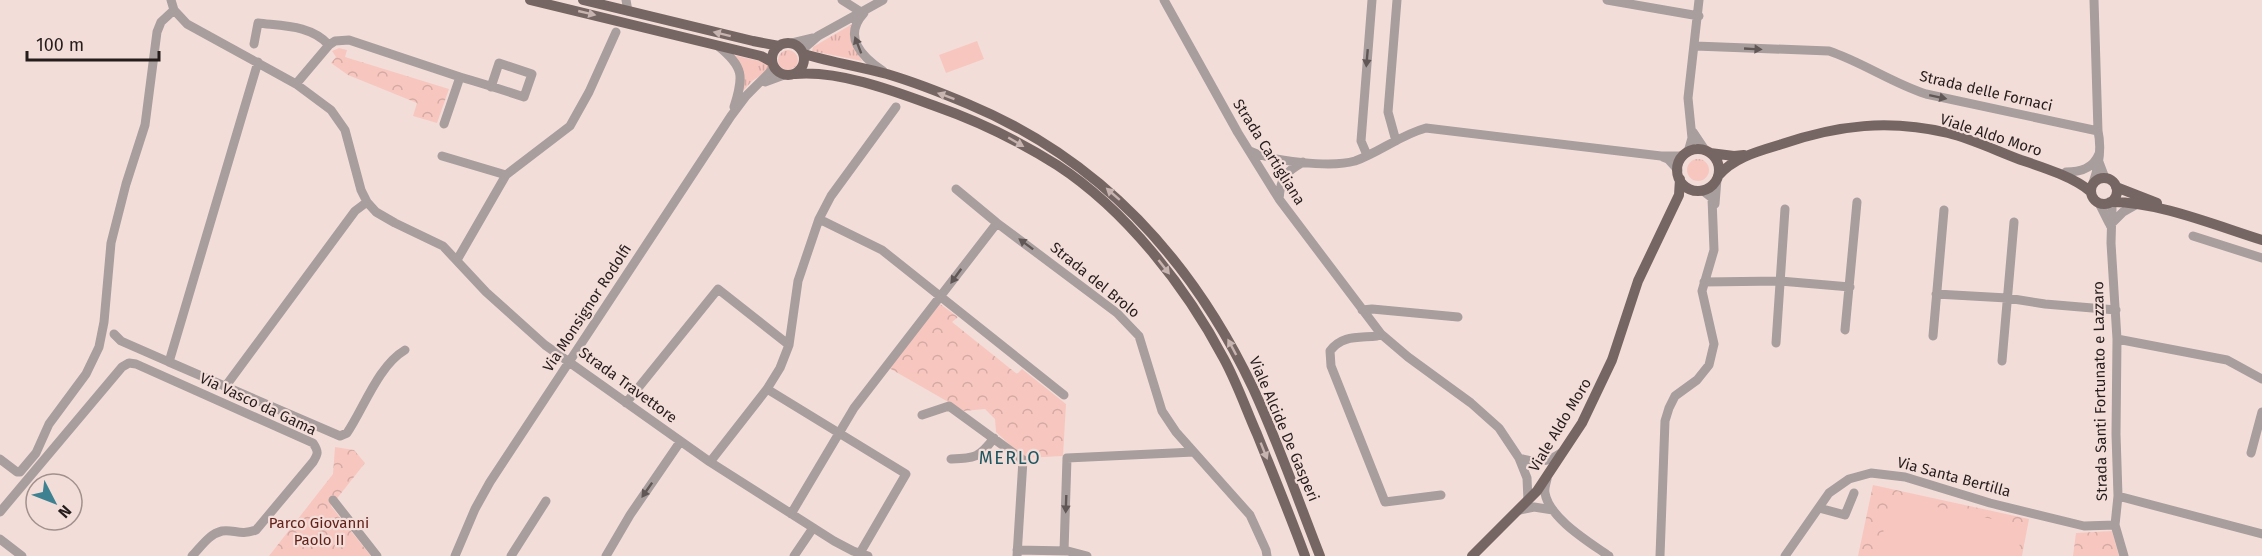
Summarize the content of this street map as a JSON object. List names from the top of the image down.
{
  "streets": {
    "main road": ["Viale Aldo Moro", "Strada Santi Fortunato e Lazzaro", "Viale Alcide De Gasperi"],
    "street": [
      "Strada delle Fornaci",
      "Strada Cartigliana",
      "Strada del Brolo",
      "Via Monsignor Rodolfi",
      "Strada Travettore",
      "Via Vasco da Gama",
      "Via Santa Bertilla"
    ]
  },
  "crossings": [
    ["Viale Aldo Moro", "Strada Cartigliana"],
    ["Viale Aldo Moro", "Strada Santi Fortunato e Lazzaro"],
    ["Via Monsignor Rodolfi", "Strada Travettore"],
    ["Via Monsignor Rodolfi", "Viale Alcide De Gasperi"],
    ["Strada Santi Fortunato e Lazzaro", "Via Santa Bertilla"]
  ],
  "one_way": ["Strada delle Fornaci", "Strada del Brolo"],
  "districts": ["MERLO"],
  "parks": ["Parco Giovanni Paolo II"],
  "scale_bar": "100 m",
  "north": "bottom right"
}
